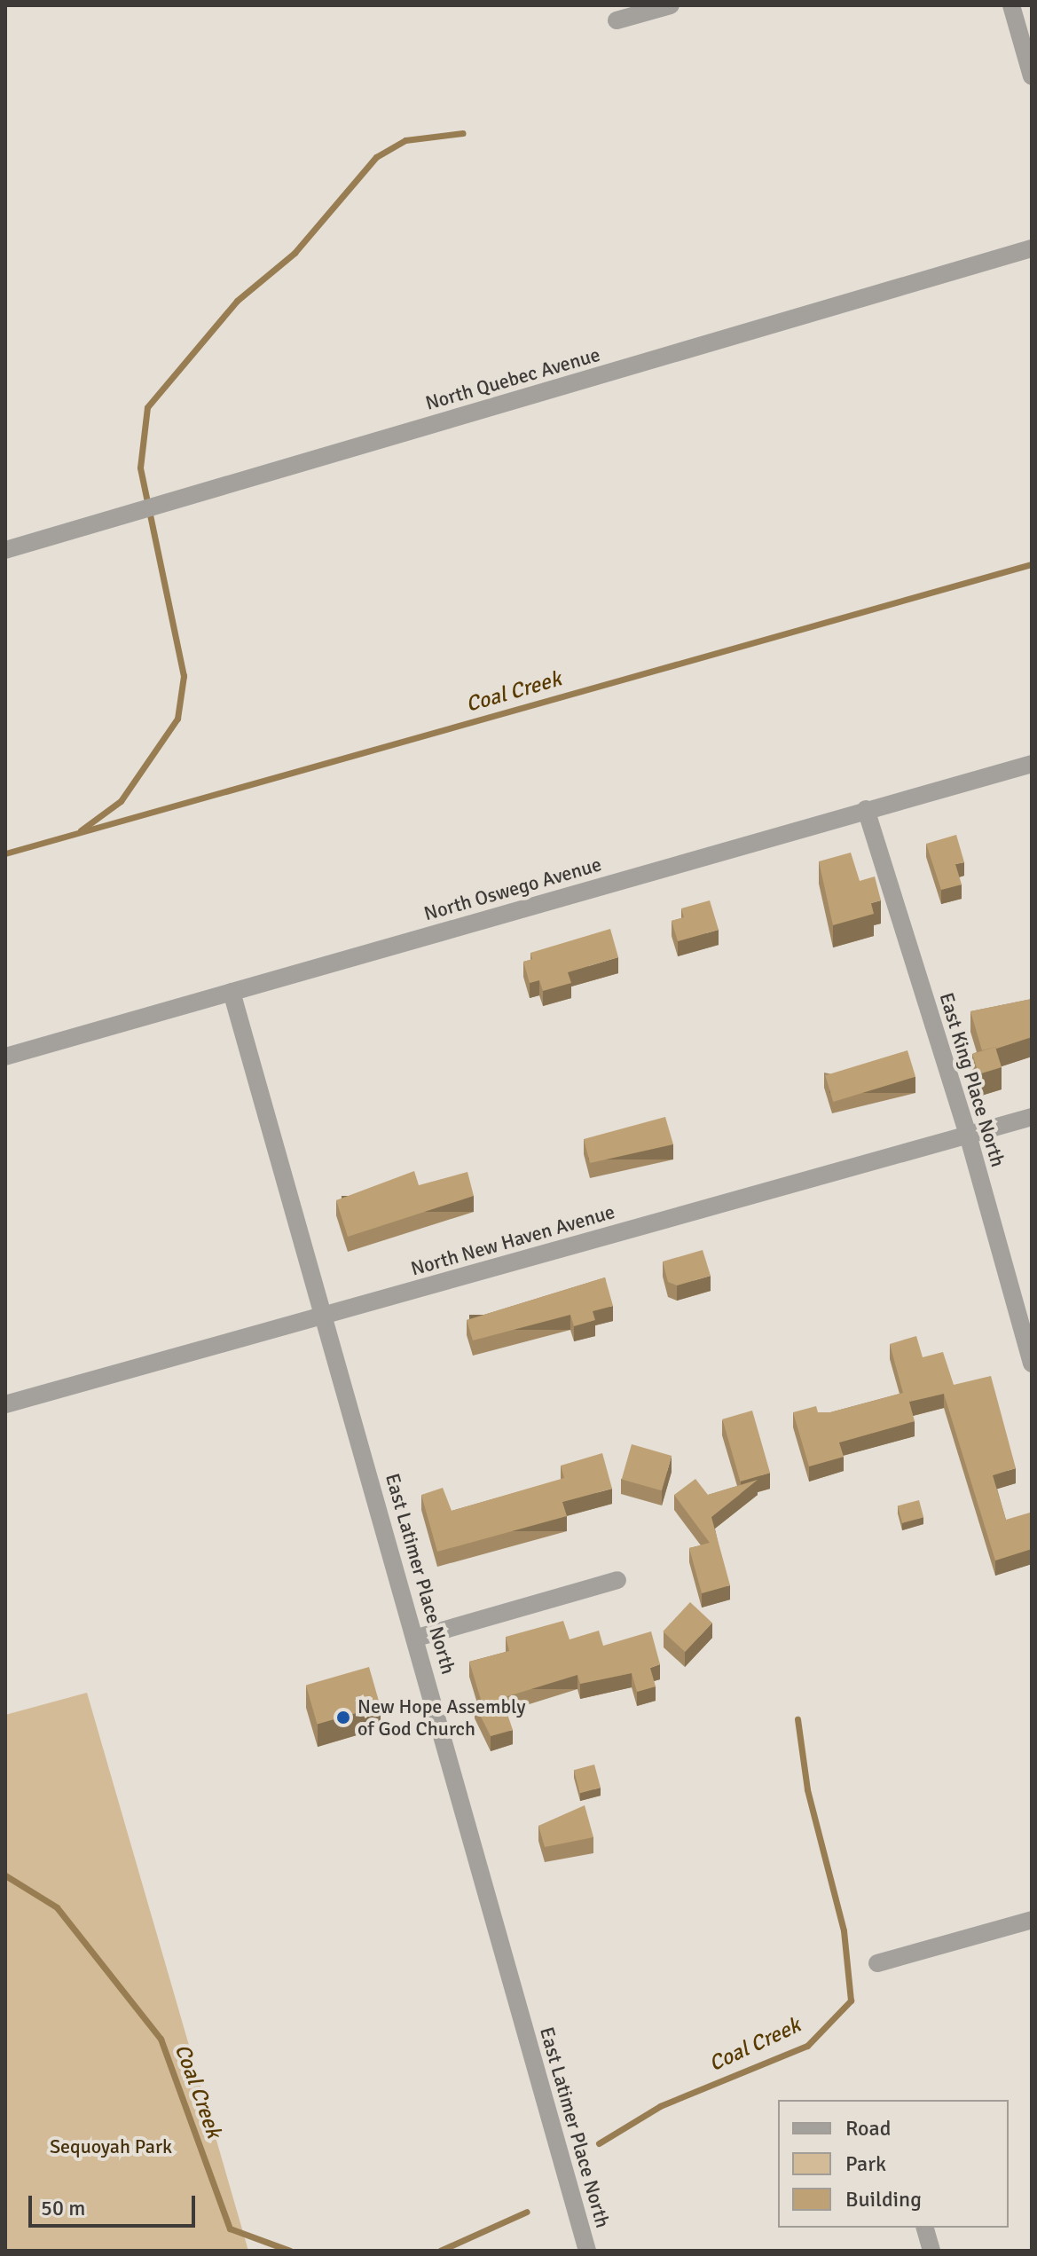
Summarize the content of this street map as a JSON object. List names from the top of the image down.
{
  "streets": {
    "street": [
      "North Quebec Avenue",
      "North Oswego Avenue",
      "East King Place North",
      "North New Haven Avenue",
      "East Latimer Place North"
    ]
  },
  "crossings": [
    ["North Oswego Avenue", "East King Place North"],
    ["North Oswego Avenue", "East Latimer Place North"],
    ["East King Place North", "North New Haven Avenue"],
    ["North New Haven Avenue", "East Latimer Place North"]
  ],
  "water": ["Coal Creek"],
  "parks": ["Sequoyah Park"],
  "places": ["New Hope Assembly of God Church"],
  "legend": ["Road", "Park", "Building"],
  "scale_bar": "50 m"
}
